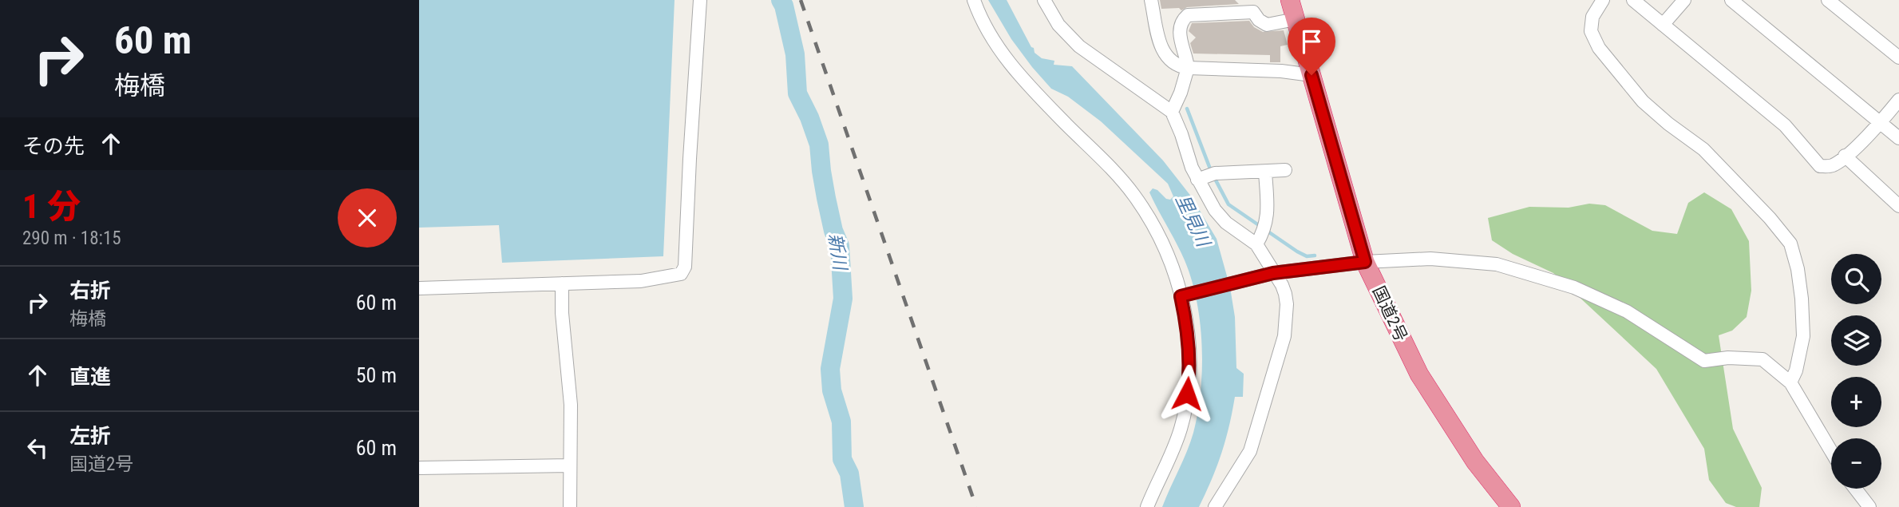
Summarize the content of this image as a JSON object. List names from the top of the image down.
{
  "streets": {
    "highway": ["国道2号"]
  },
  "water": ["里見川", "新川"],
  "page": {
    "turn": ["60 m", "梅橋"],
    "then": "その先",
    "heading": ["1 分", "290 m · 18:15"],
    "map_buttons": ["+", "−"],
    "list": [
      {
        "name": "右折",
        "note": "梅橋",
        "value": "60 m"
      },
      {
        "name": "直進",
        "value": "50 m"
      },
      {
        "name": "左折",
        "note": "国道2号",
        "value": "60 m"
      }
    ]
  }
}
